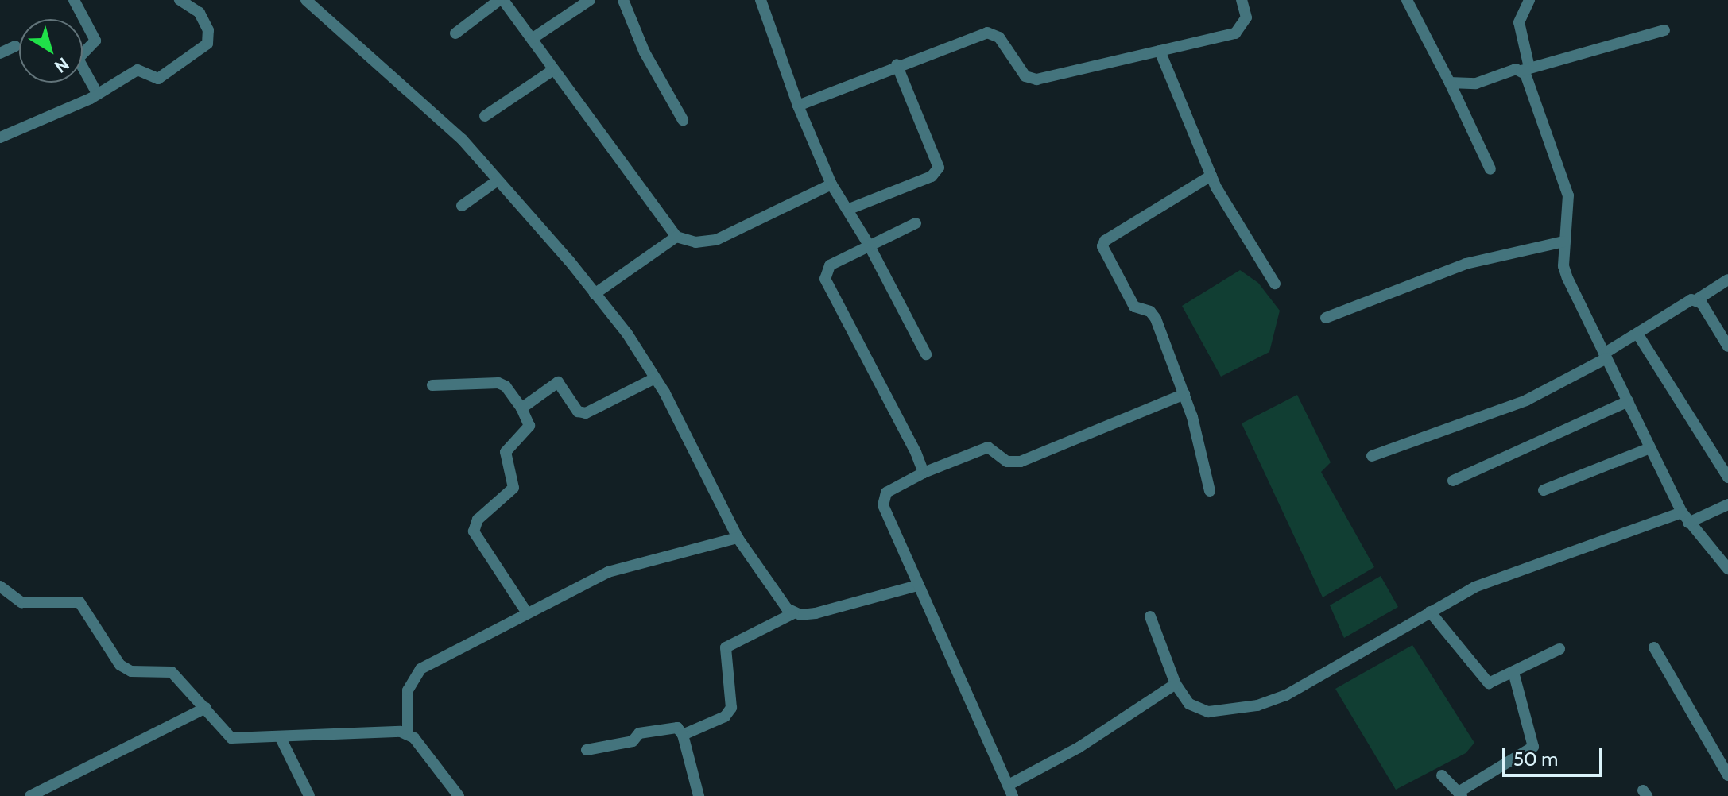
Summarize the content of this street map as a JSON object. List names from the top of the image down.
{
  "scale_bar": "50 m",
  "north": "bottom right"
}
